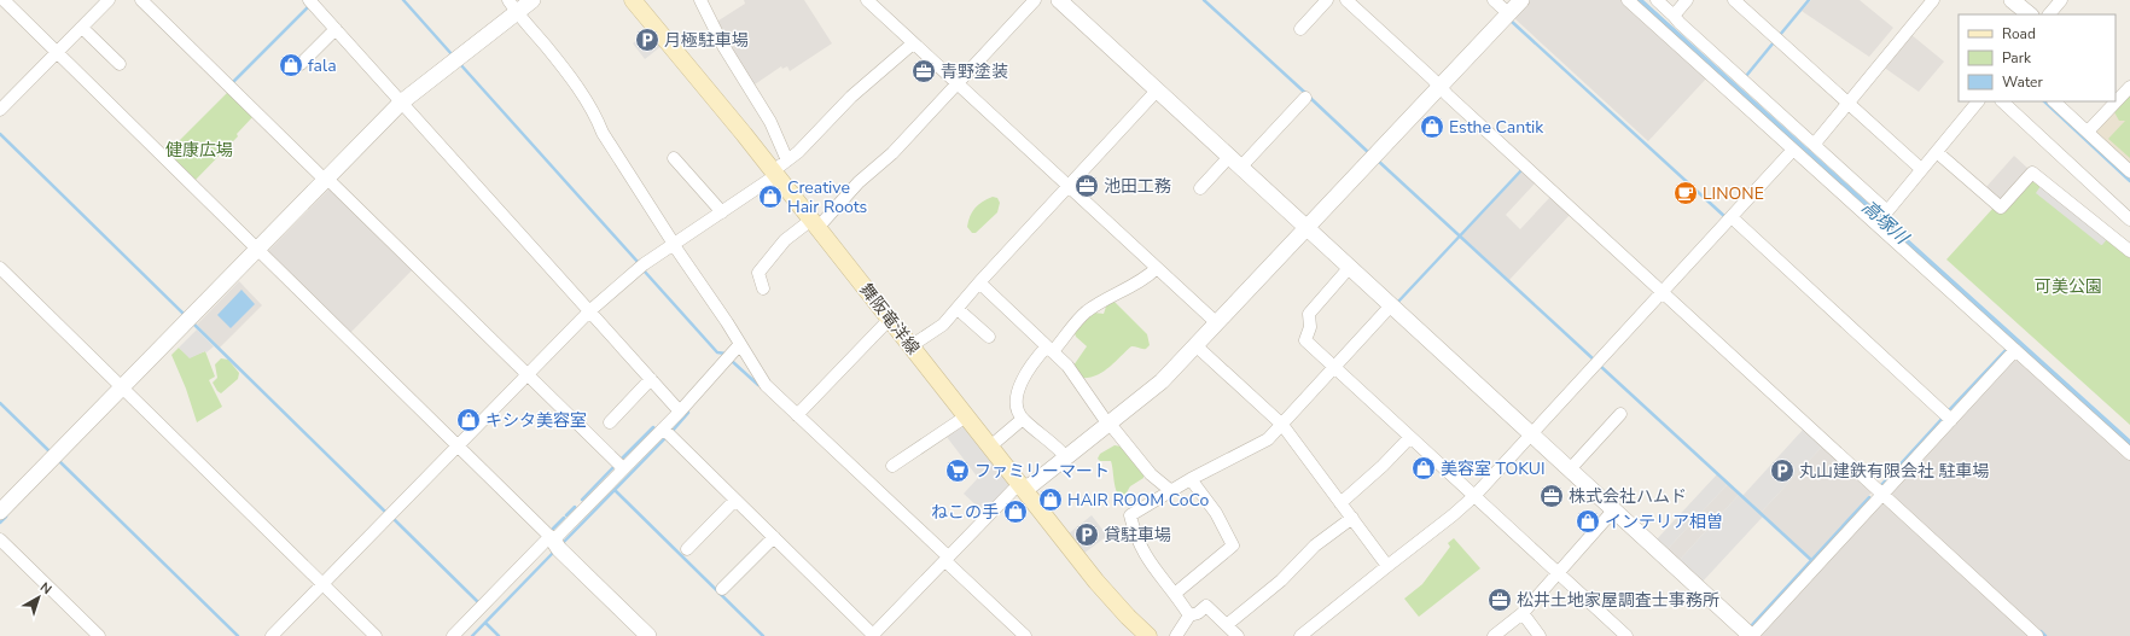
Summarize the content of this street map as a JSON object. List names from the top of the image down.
{
  "streets": {
    "main road": ["舞阪竜洋線"]
  },
  "water": ["高塚川"],
  "parks": ["健康広場", "可美公園"],
  "places": {
    "parking": ["月極駐車場", "丸山建鉄有限会社 駐車場", "貸駐車場"],
    "shop": [
      "fala",
      "Esthe Cantik",
      "Creative Hair Roots",
      "キシタ美容室",
      "美容室 TOKUI",
      "HAIR ROOM CoCo",
      "ねこの手",
      "インテリア相曽"
    ],
    "office": [
      "青野塗装",
      "池田工務",
      "株式会社ハムド",
      "松井土地家屋調査士事務所"
    ],
    "cafe": ["LINONE"],
    "supermarket": ["ファミリーマート"]
  },
  "legend": ["Road", "Park", "Water"],
  "north": "top right"
}
